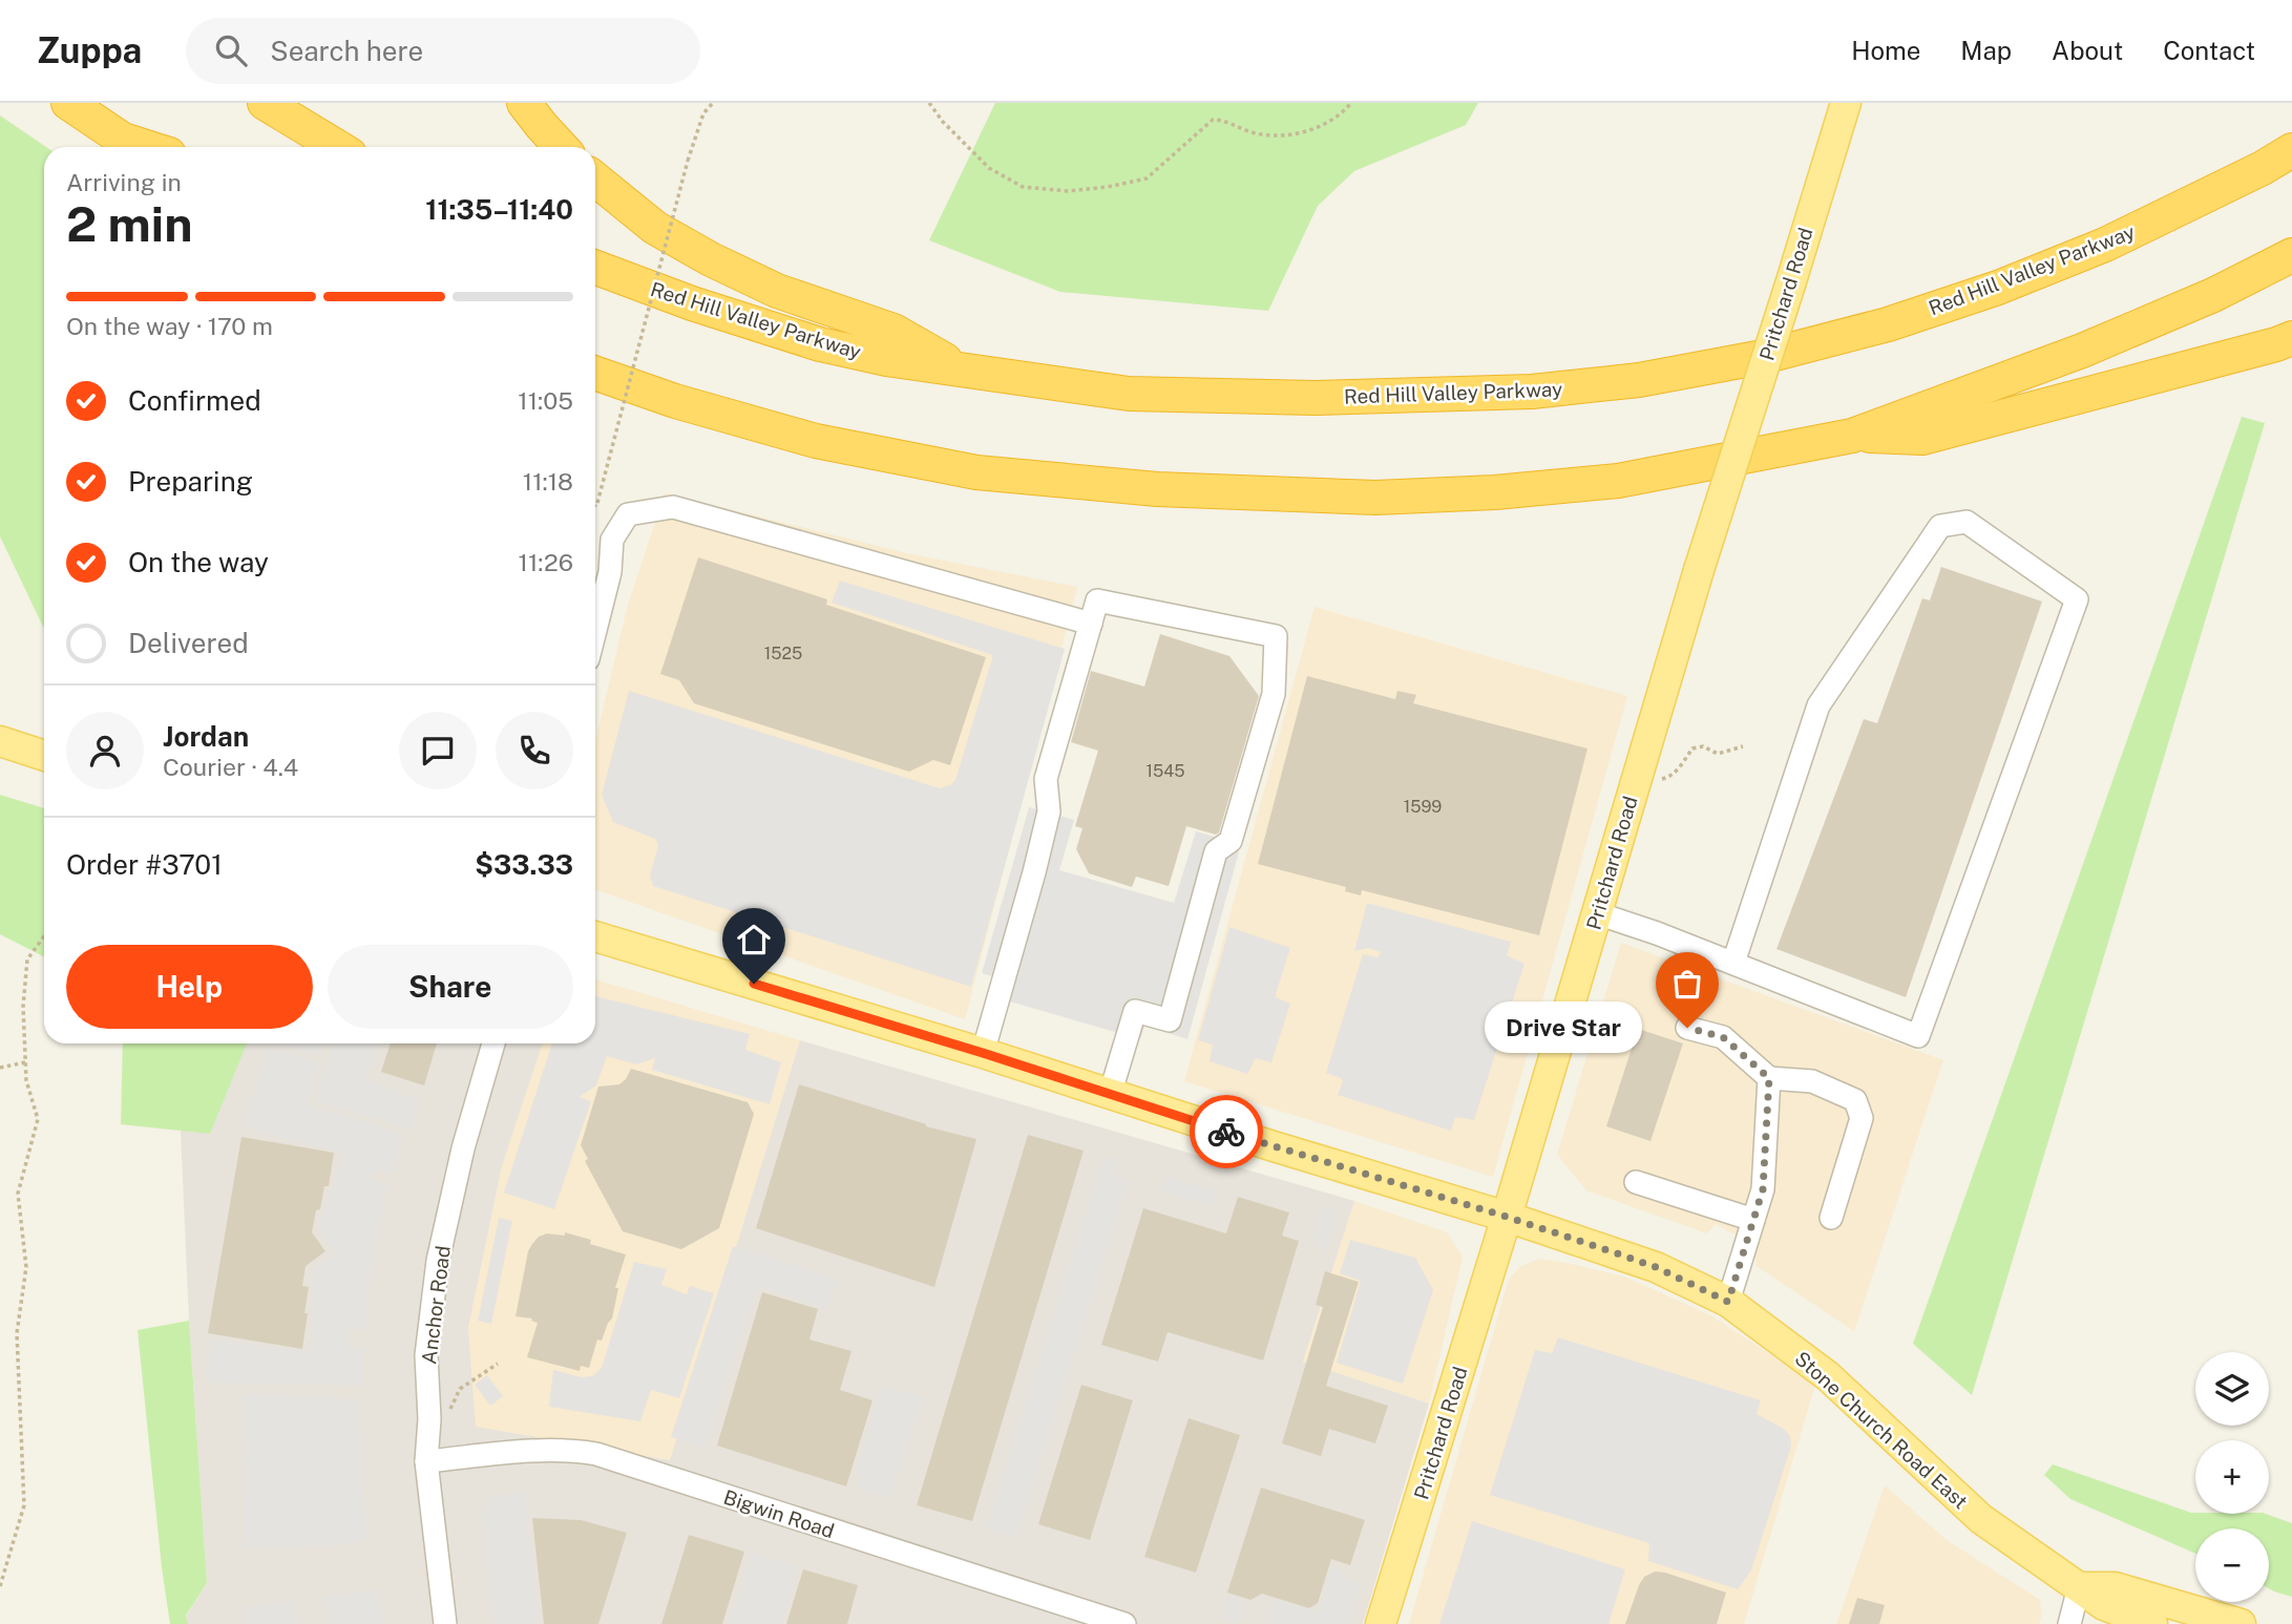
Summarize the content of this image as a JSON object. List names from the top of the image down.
{
  "streets": {
    "highway": ["Red Hill Valley Parkway"],
    "main road": ["Pritchard Road", "Stone Church Road East"],
    "street": ["Anchor Road", "Bigwin Road"]
  },
  "crossings": [
    ["Pritchard Road", "Stone Church Road East"],
    ["Anchor Road", "Bigwin Road"]
  ],
  "places": ["Drive Star"],
  "house_numbers": ["1525", "1545", "1599"],
  "page": {
    "header": "Zuppa",
    "search": "Search here",
    "nav": [
      "Home",
      "Map",
      "About",
      "Contact"
    ],
    "heading": ["2 min", "Arriving in", "11:35–11:40"],
    "panel": [
      "Jordan",
      "Courier · 4.4",
      "Order #3701",
      "$33.33"
    ],
    "bar": "On the way · 170 m",
    "list": [
      ["Confirmed", "11:05"],
      ["Preparing", "11:18"],
      ["On the way", "11:26"],
      "Delivered"
    ],
    "buttons": ["Help", "Share"],
    "bubble": "Drive Star",
    "map_buttons": ["+", "−"]
  }
}
